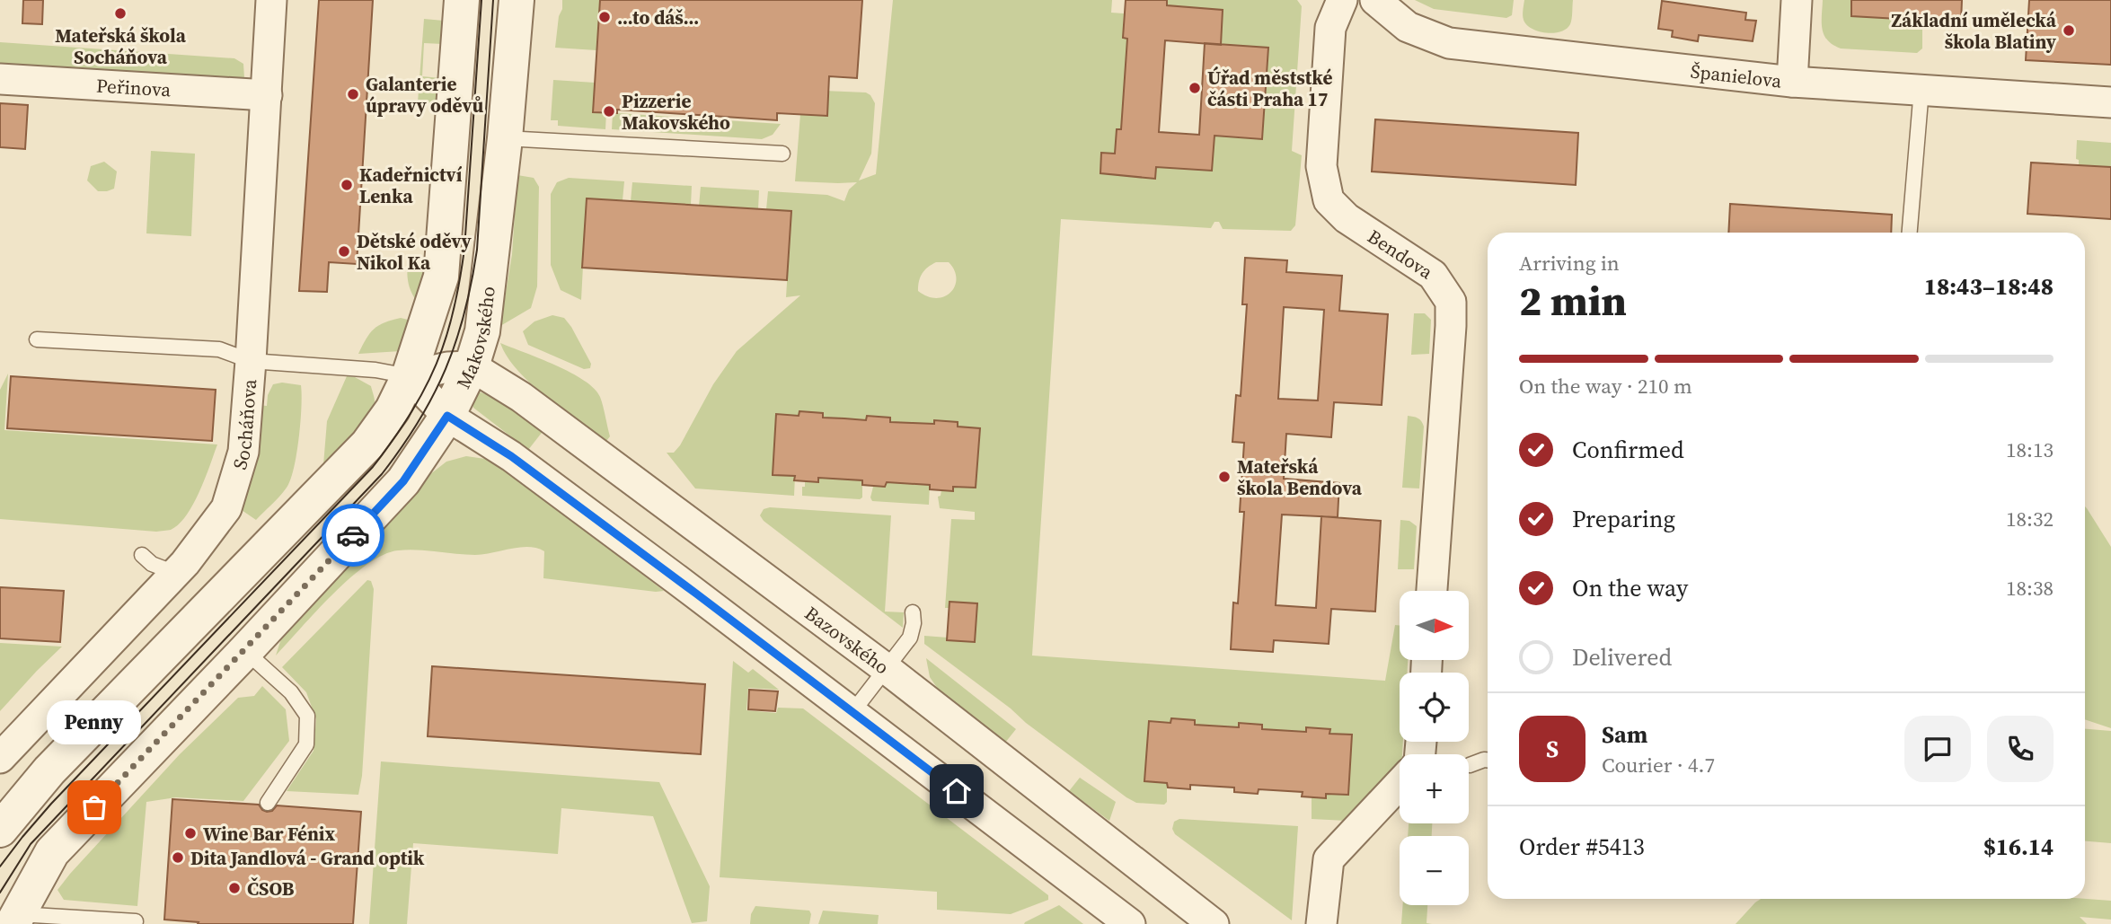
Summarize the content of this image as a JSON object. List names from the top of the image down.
{
  "streets": {
    "street": [
      "Španielova",
      "Peřinova",
      "Bendova",
      "Makovského",
      "Socháňova",
      "Bazovského"
    ]
  },
  "crossings": [
    ["Peřinova", "Socháňova"],
    ["Makovského", "Bazovského"]
  ],
  "places": [
    "Mateřská škola Socháňova",
    "…to dáš…",
    "Základní umělecká škola Blatiny",
    "Úřad měststké části Praha 17",
    "Galanterie úpravy oděvů",
    "Pizzerie Makovského",
    "Kadeřnictví Lenka",
    "Dětské oděvy Nikol Ka",
    "Mateřská škola Bendova",
    "Penny",
    "Wine Bar Fénix",
    "Dita Jandlová - Grand optik",
    "ČSOB"
  ],
  "north": "right",
  "page": {
    "heading": ["2 min", "Arriving in", "18:43–18:48"],
    "panel": [
      "Sam",
      "Courier · 4.7",
      "Order #5413",
      "$16.14"
    ],
    "bar": "On the way · 210 m",
    "list": [
      ["Confirmed", "18:13"],
      ["Preparing", "18:32"],
      ["On the way", "18:38"],
      "Delivered"
    ],
    "map_buttons": ["+", "−"],
    "bubble": "Penny",
    "round": "S"
  }
}
